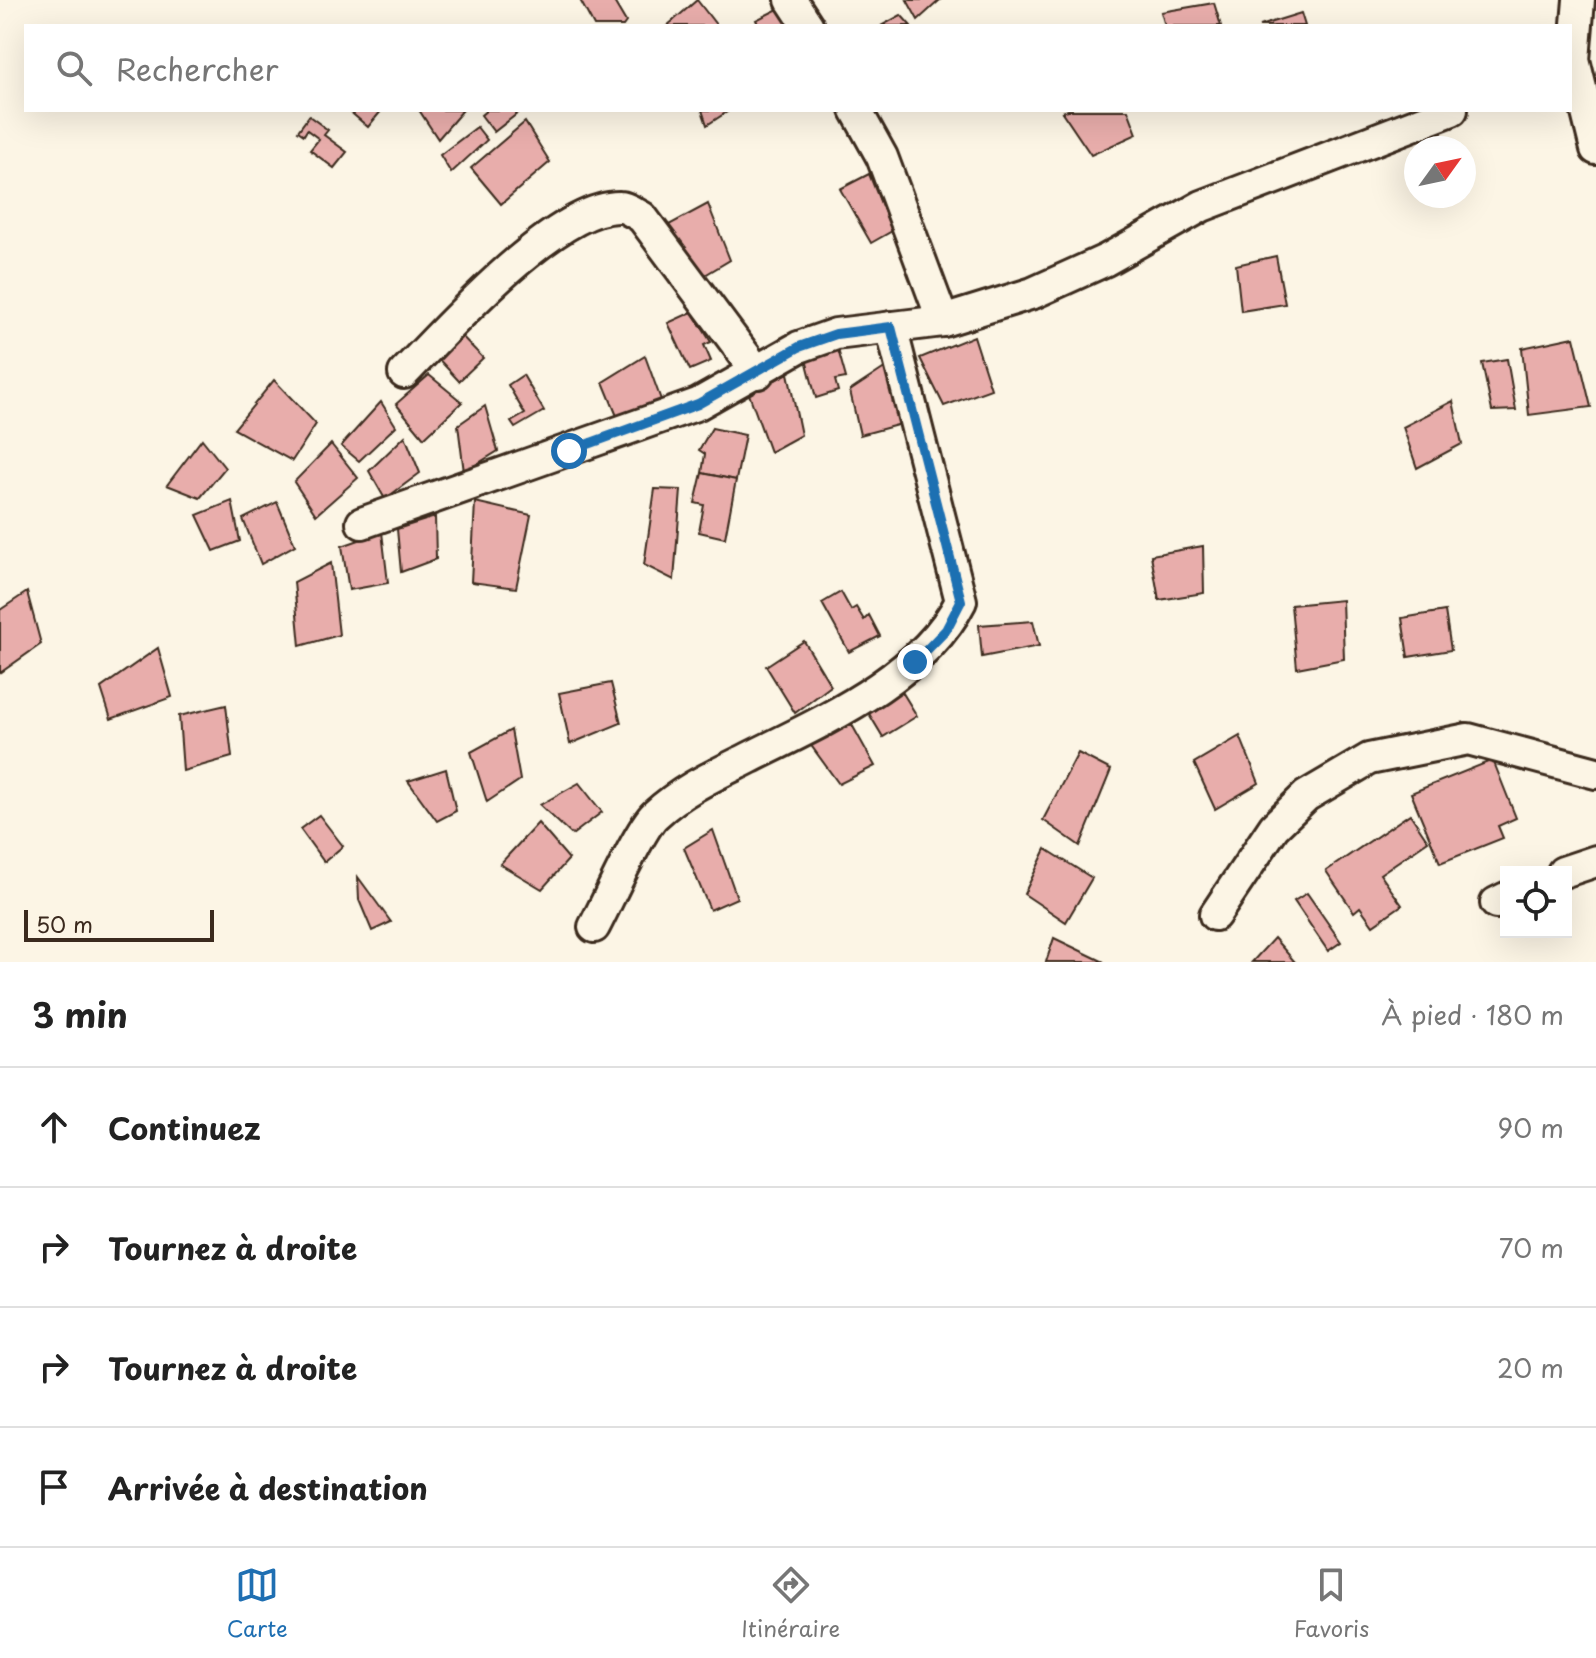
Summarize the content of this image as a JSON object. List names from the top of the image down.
{
  "scale_bar": "50 m",
  "north": "top right",
  "page": {
    "search": "Rechercher",
    "scale": "50 m",
    "heading": ["3 min", "À pied · 180 m"],
    "list": [
      ["Continuez", "90 m"],
      ["Tournez à droite", "70 m"],
      ["Tournez à droite", "20 m"],
      "Arrivée à destination"
    ],
    "nav": ["Carte", "Itinéraire", "Favoris"]
  }
}
